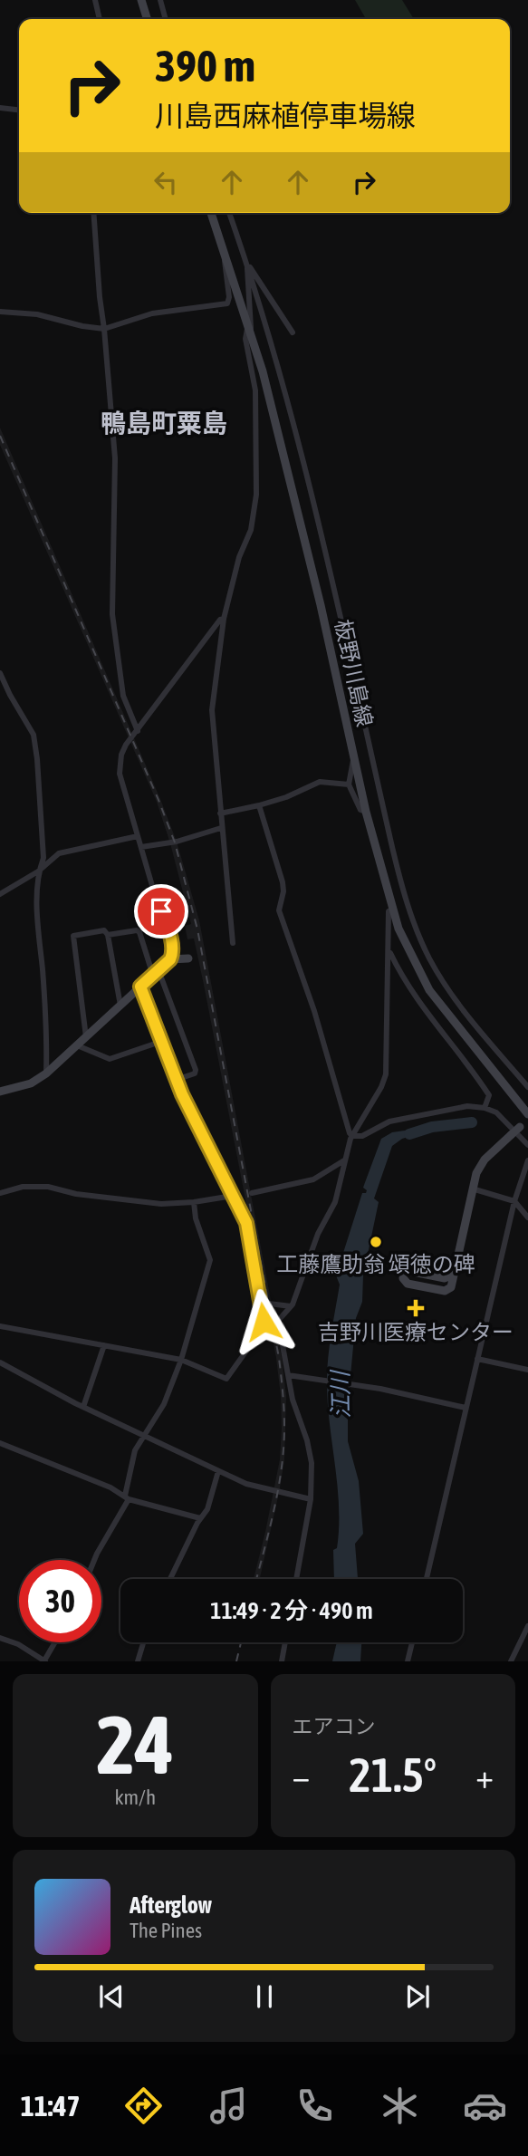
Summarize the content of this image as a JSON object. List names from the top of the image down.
{
  "streets": {
    "main road": ["板野川島線"]
  },
  "districts": ["鴨島町粟島"],
  "water": ["江川"],
  "places": {
    "other": ["工藤鷹助翁 頌徳の碑"],
    "health": ["吉野川医療センター"]
  },
  "page": {
    "turn": ["390 m", "川島西麻植停車場線"],
    "limit": "30",
    "trip": "11:49 · 2 分 · 490 m",
    "tile": [
      ["24", "km/h"],
      "エアコン"
    ],
    "heat": ["−", "21.5°", "+"],
    "song": ["Afterglow", "The Pines"],
    "tabs": "11:47"
  }
}
